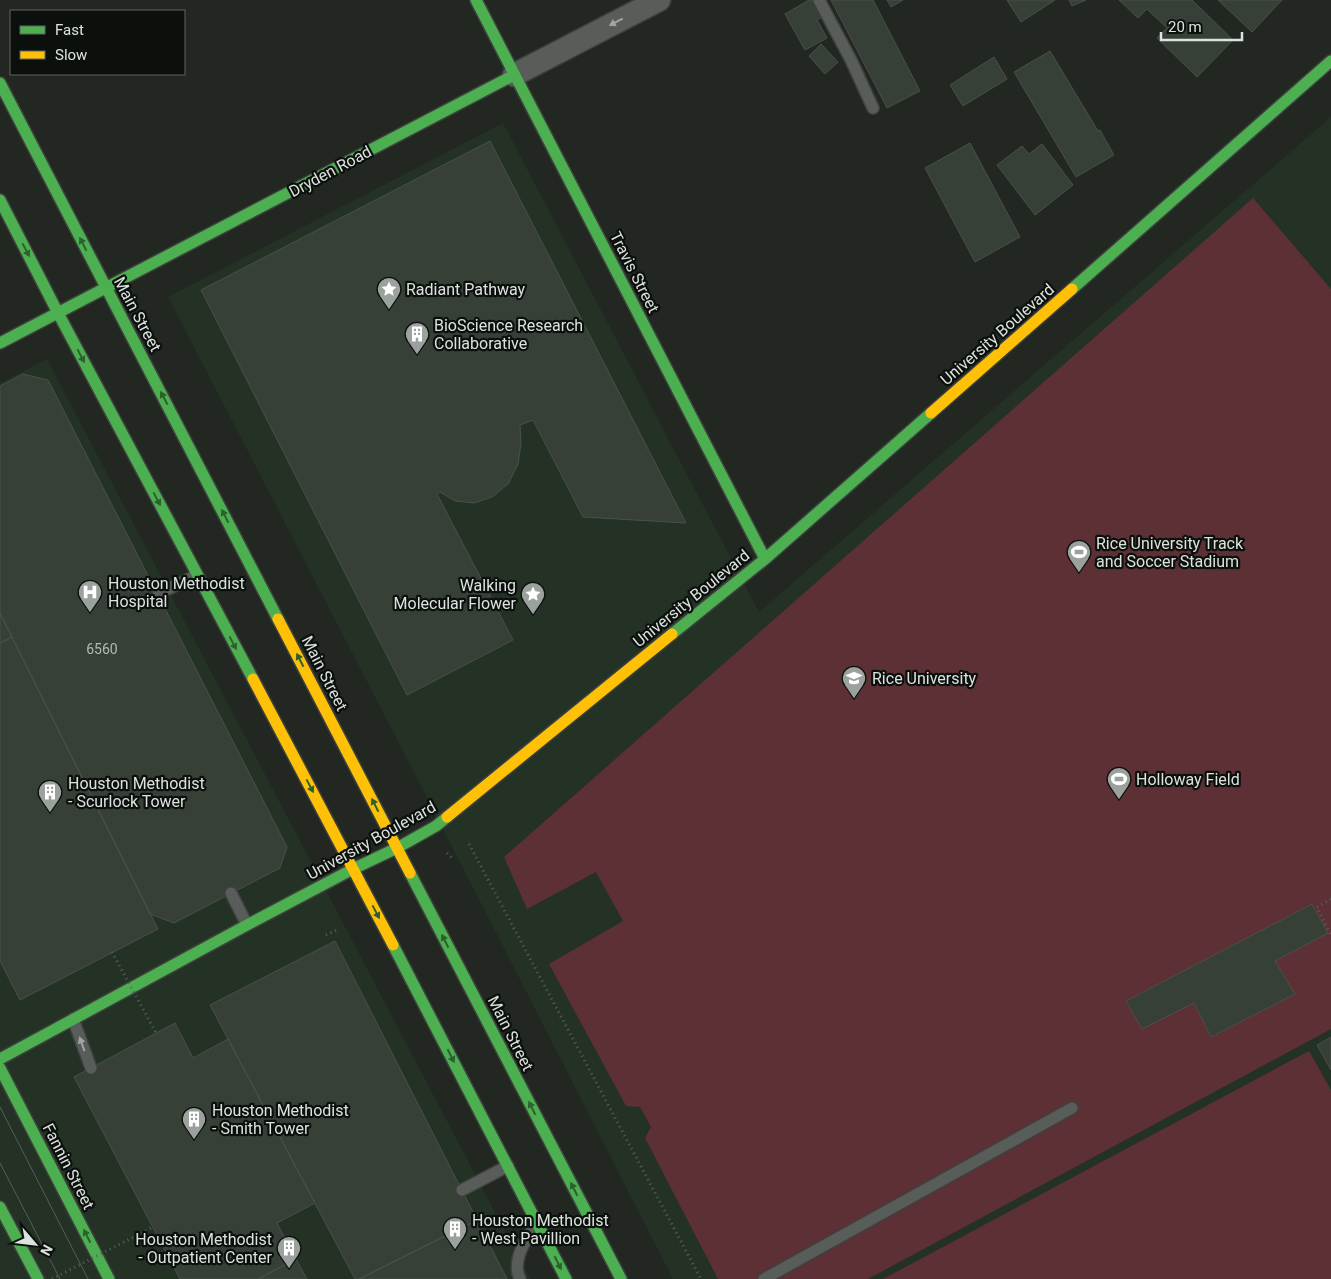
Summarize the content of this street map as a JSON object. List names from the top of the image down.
{
  "streets": {
    "main road": [
      "Dryden Road",
      "Travis Street",
      "Main Street",
      "University Boulevard",
      "Fannin Street"
    ]
  },
  "crossings": [
    ["Dryden Road", "Travis Street"],
    ["Dryden Road", "Main Street"],
    ["Travis Street", "University Boulevard"],
    ["Main Street", "University Boulevard"]
  ],
  "places": {
    "place": ["Radiant Pathway", "Walking Molecular Flower"],
    "building": [
      "BioScience Research Collaborative",
      "Houston Methodist - Scurlock Tower",
      "Houston Methodist - Smith Tower",
      "Houston Methodist - West Pavillion",
      "Houston Methodist - Outpatient Center"
    ],
    "sports": ["Rice University Track and Soccer Stadium", "Holloway Field"],
    "hospital": ["Houston Methodist Hospital"],
    "school or university": ["Rice University"]
  },
  "house_numbers": ["6560"],
  "legend": ["Fast", "Slow"],
  "scale_bar": "20 m",
  "north": "bottom right"
}
